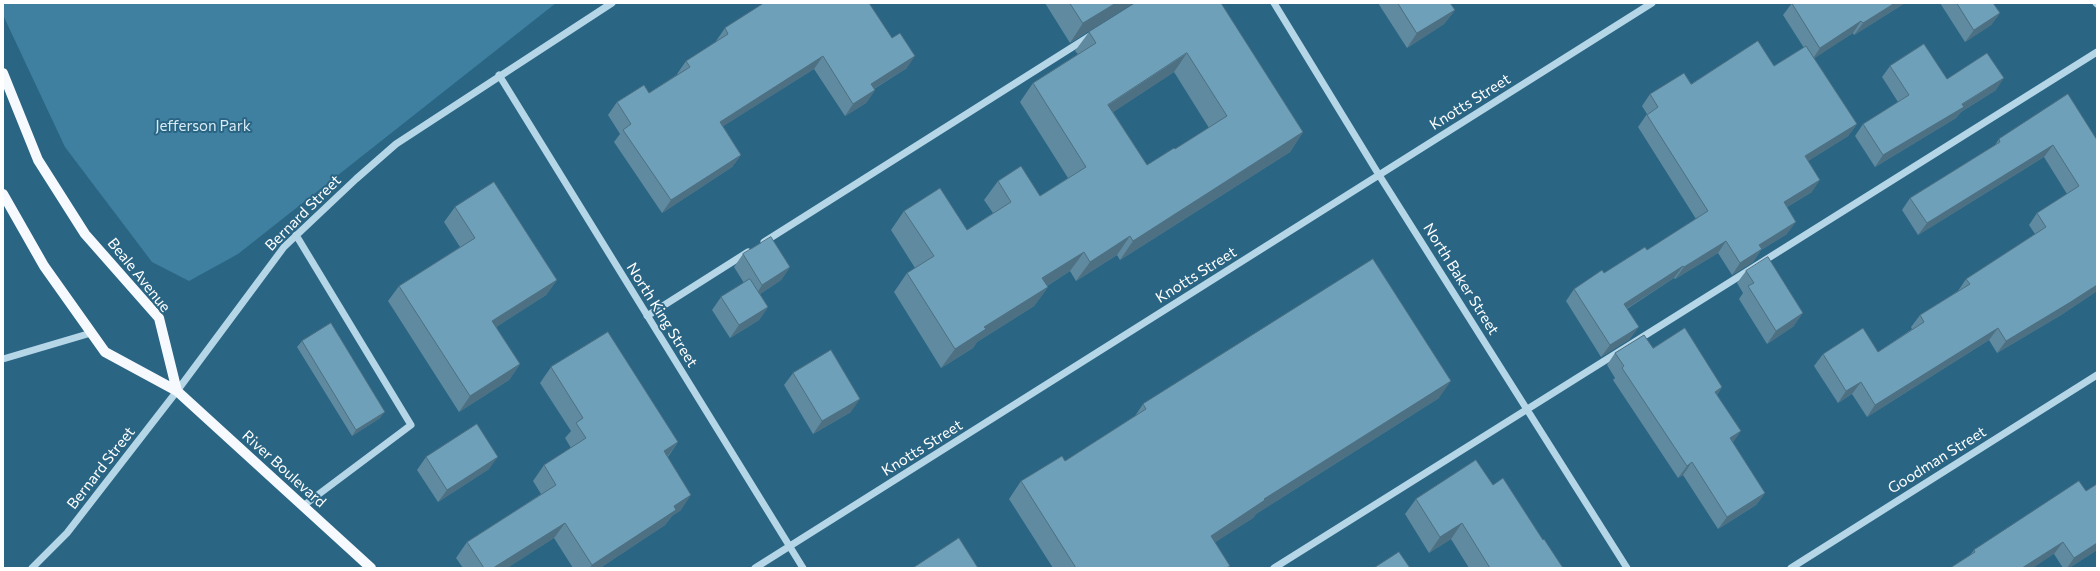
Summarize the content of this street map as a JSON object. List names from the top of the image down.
{
  "streets": {
    "main road": ["Beale Avenue", "River Boulevard"],
    "street": [
      "Knotts Street",
      "Bernard Street",
      "North Baker Street",
      "North King Street",
      "Goodman Street"
    ]
  },
  "crossings": [
    ["Knotts Street", "North Baker Street"],
    ["Knotts Street", "North King Street"],
    ["Bernard Street", "Beale Avenue"],
    ["Bernard Street", "North King Street"],
    ["Bernard Street", "River Boulevard"],
    ["Beale Avenue", "River Boulevard"]
  ],
  "parks": ["Jefferson Park"]
}
